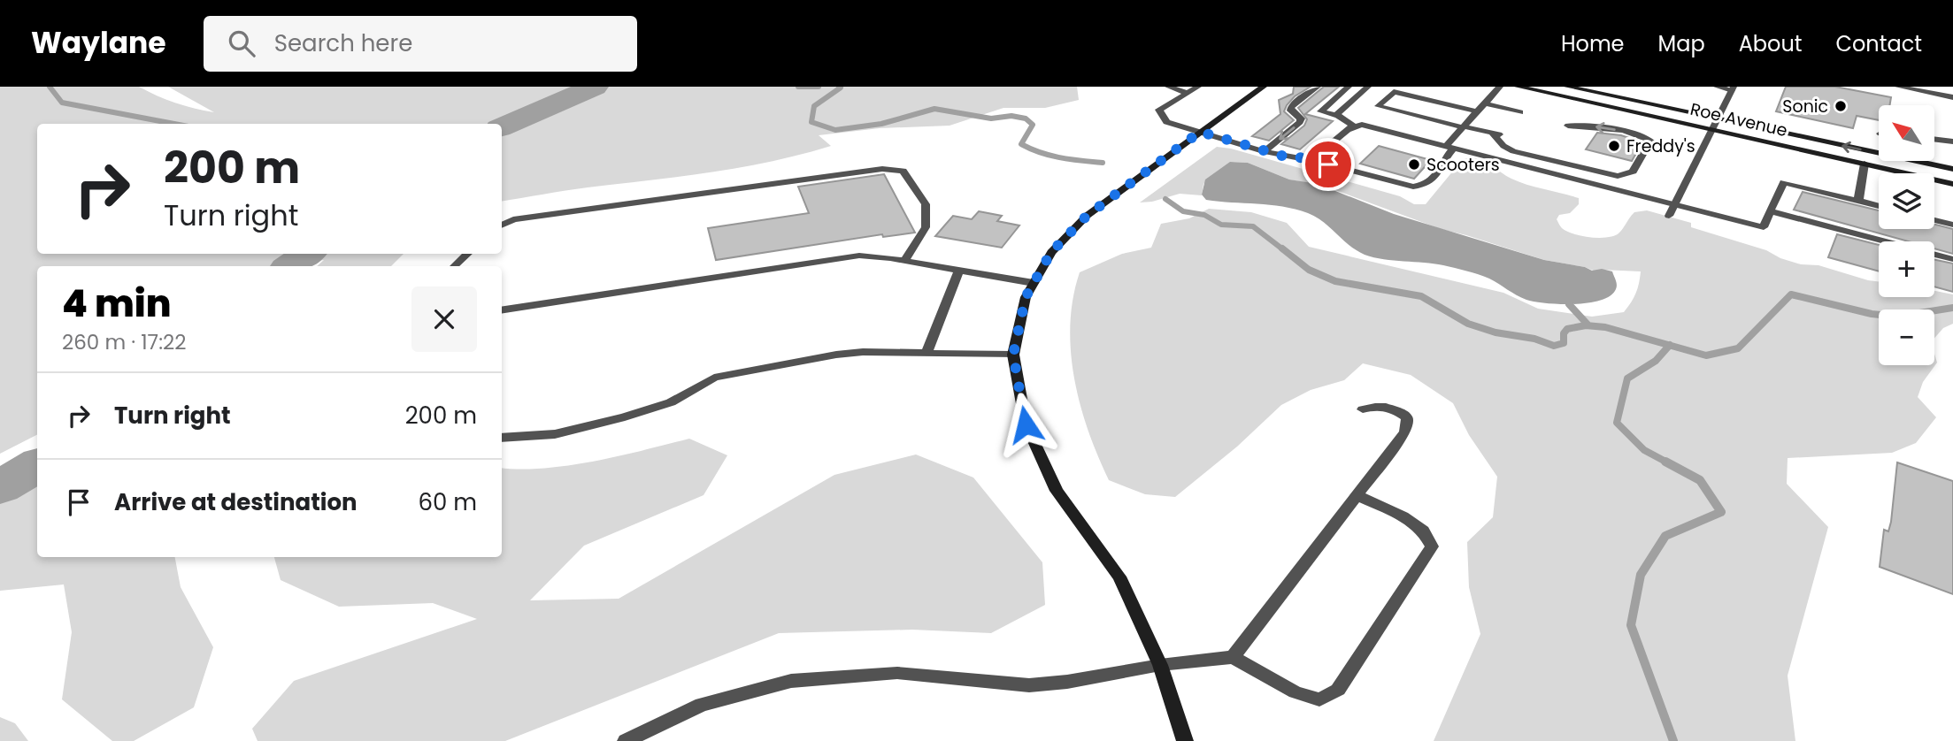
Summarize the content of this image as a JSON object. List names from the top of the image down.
{
  "streets": {
    "street": ["Roe Avenue"]
  },
  "places": ["Sonic", "Freddy's", "Scooters"],
  "north": "top left",
  "page": {
    "header": "Waylane",
    "search": "Search here",
    "nav": [
      "Home",
      "Map",
      "About",
      "Contact"
    ],
    "map_buttons": ["+", "−"],
    "turn": ["200 m", "Turn right"],
    "heading": ["4 min", "260 m · 17:22"],
    "list": [
      {
        "name": "Turn right",
        "value": "200 m"
      },
      {
        "name": "Arrive at destination",
        "value": "60 m"
      }
    ]
  }
}
